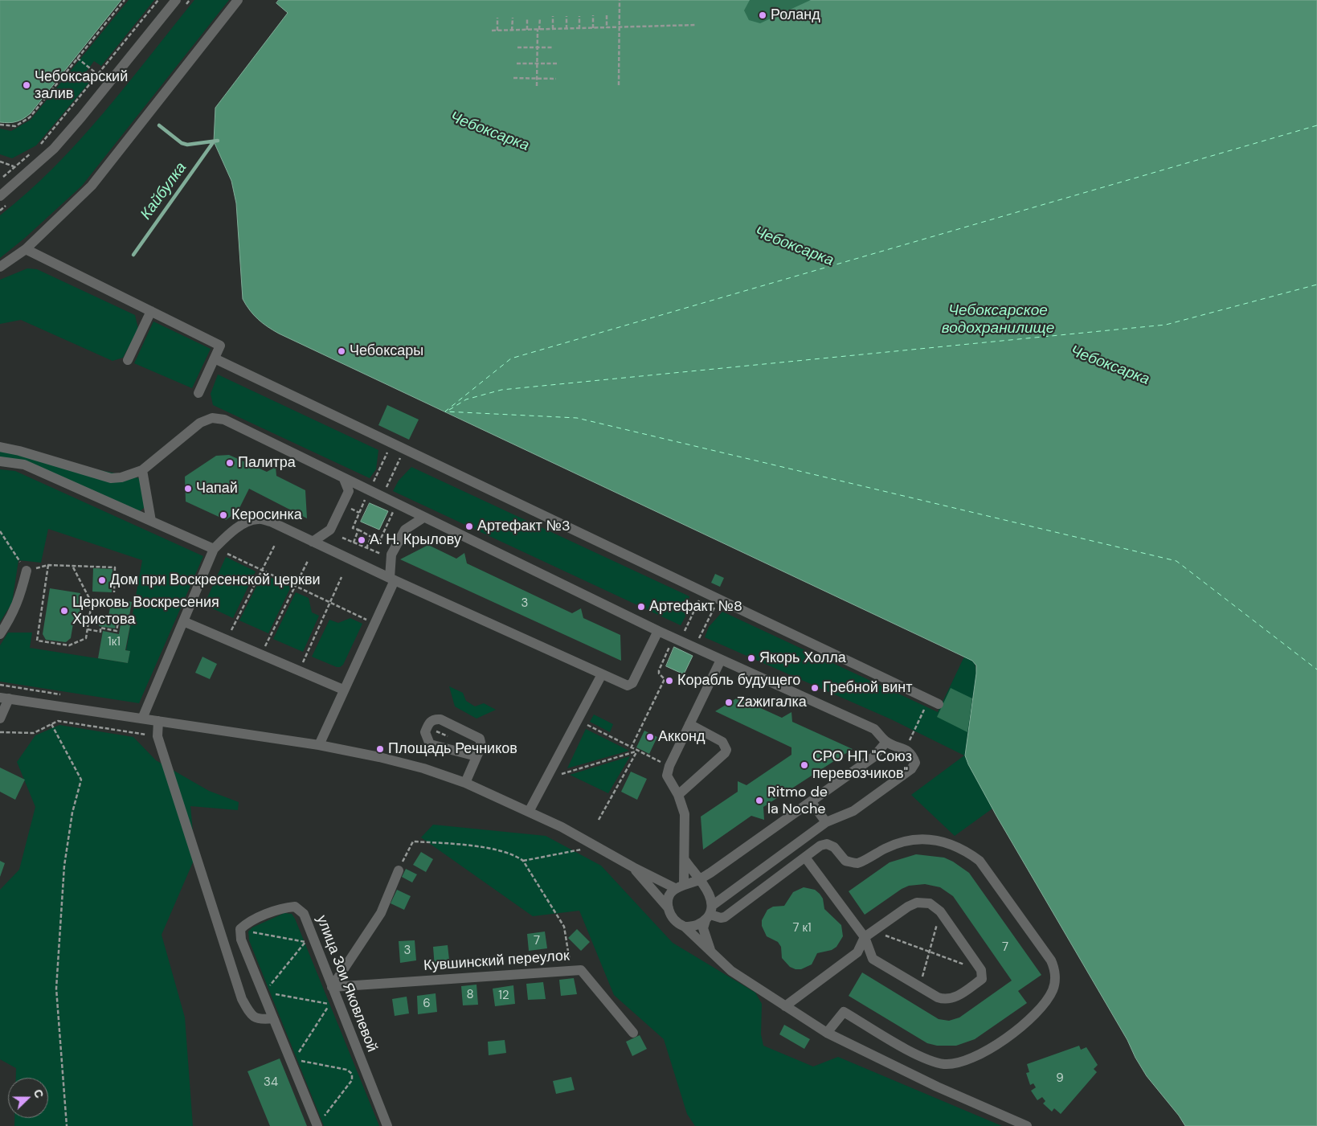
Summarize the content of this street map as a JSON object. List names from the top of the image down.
{
  "streets": {
    "street": ["Кувшинский переулок", "улица Зои Яковлевой"]
  },
  "crossings": [
    ["Кувшинский переулок", "улица Зои Яковлевой"]
  ],
  "water": ["Чебоксарка", "Кайбулка", "Чебоксарское водохранилище"],
  "places": [
    "Роланд",
    "Чебоксарский залив",
    "Чебоксары",
    "Палитра",
    "Чапай",
    "Керосинка",
    "Артефакт №3",
    "А. Н. Крылову",
    "Дом при Воскресенской церкви",
    "Артефакт №8",
    "Церковь Воскресения Христова",
    "Якорь Холла",
    "Корабль будущего",
    "Гребной винт",
    "Zажигалка",
    "Акконд",
    "Площадь Речников",
    "СРО НП \"Союз перевозчиков\"",
    "Ritmo de la Noche"
  ],
  "house_numbers": [
    "3",
    "1к1",
    "7 к1",
    "7",
    "7",
    "3",
    "8",
    "12",
    "6",
    "9",
    "34"
  ],
  "north": "right"
}
